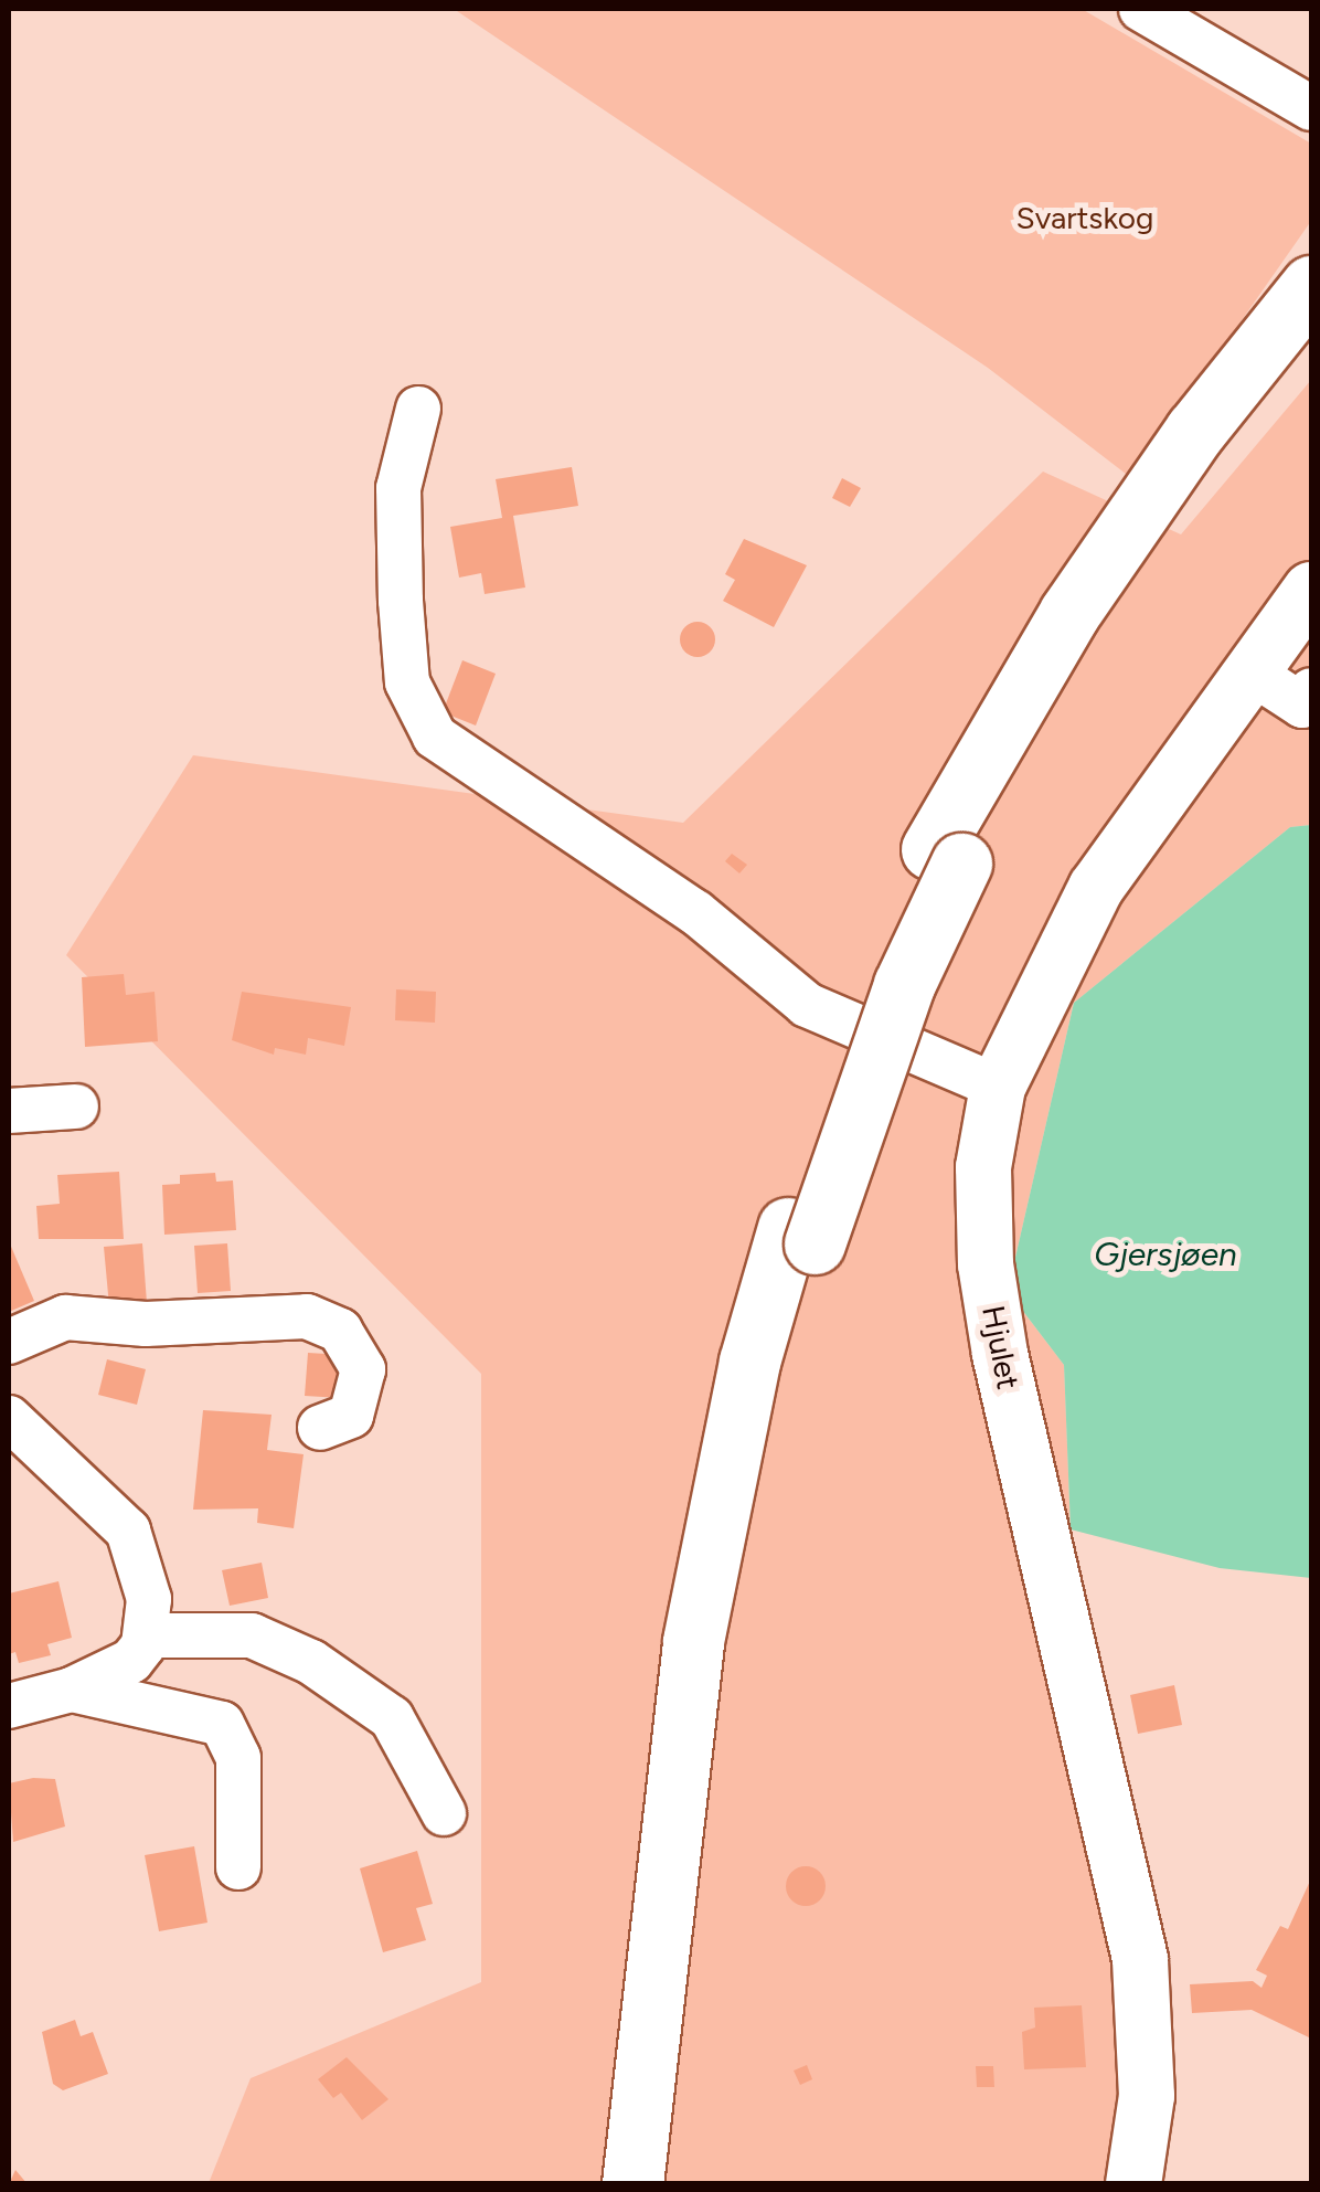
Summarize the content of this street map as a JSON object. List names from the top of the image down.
{
  "streets": {
    "main road": ["Hjulet"]
  },
  "water": ["Gjersjøen"],
  "parks": ["Svartskog"]
}
